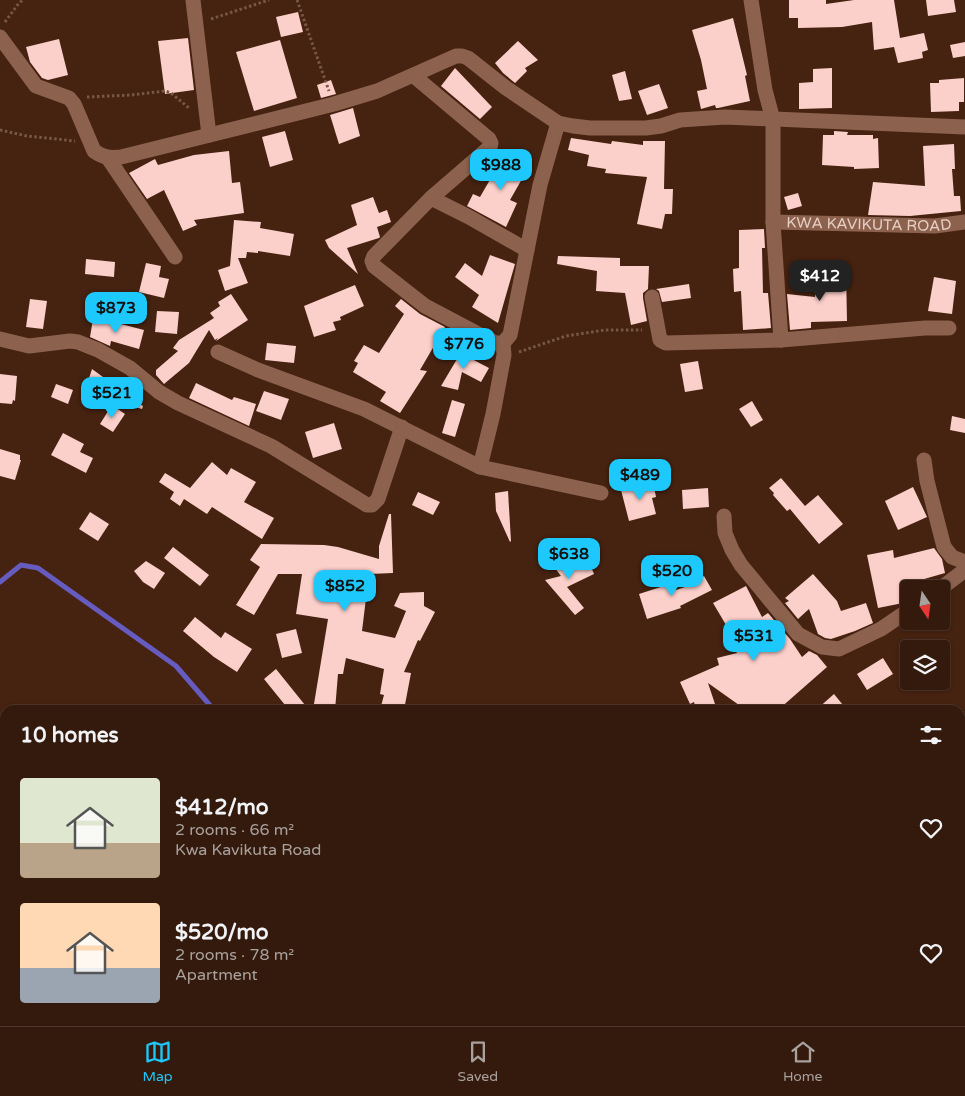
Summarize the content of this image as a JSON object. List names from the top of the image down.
{
  "streets": {
    "street": ["KWA KAVIKUTA ROAD"]
  },
  "north": "bottom",
  "page": {
    "price": [
      "$988",
      "$412",
      "$873",
      "$776",
      "$521",
      "$489",
      "$638",
      "$520",
      "$852",
      "$531"
    ],
    "heading": "10 homes",
    "list": [
      {
        "name": "$412/mo",
        "note": "2 rooms · 66 m² · Kwa Kavikuta Road"
      },
      {
        "name": "$520/mo",
        "note": "2 rooms · 78 m² · Apartment"
      }
    ],
    "tabs": ["Map", "Saved", "Home"]
  }
}
